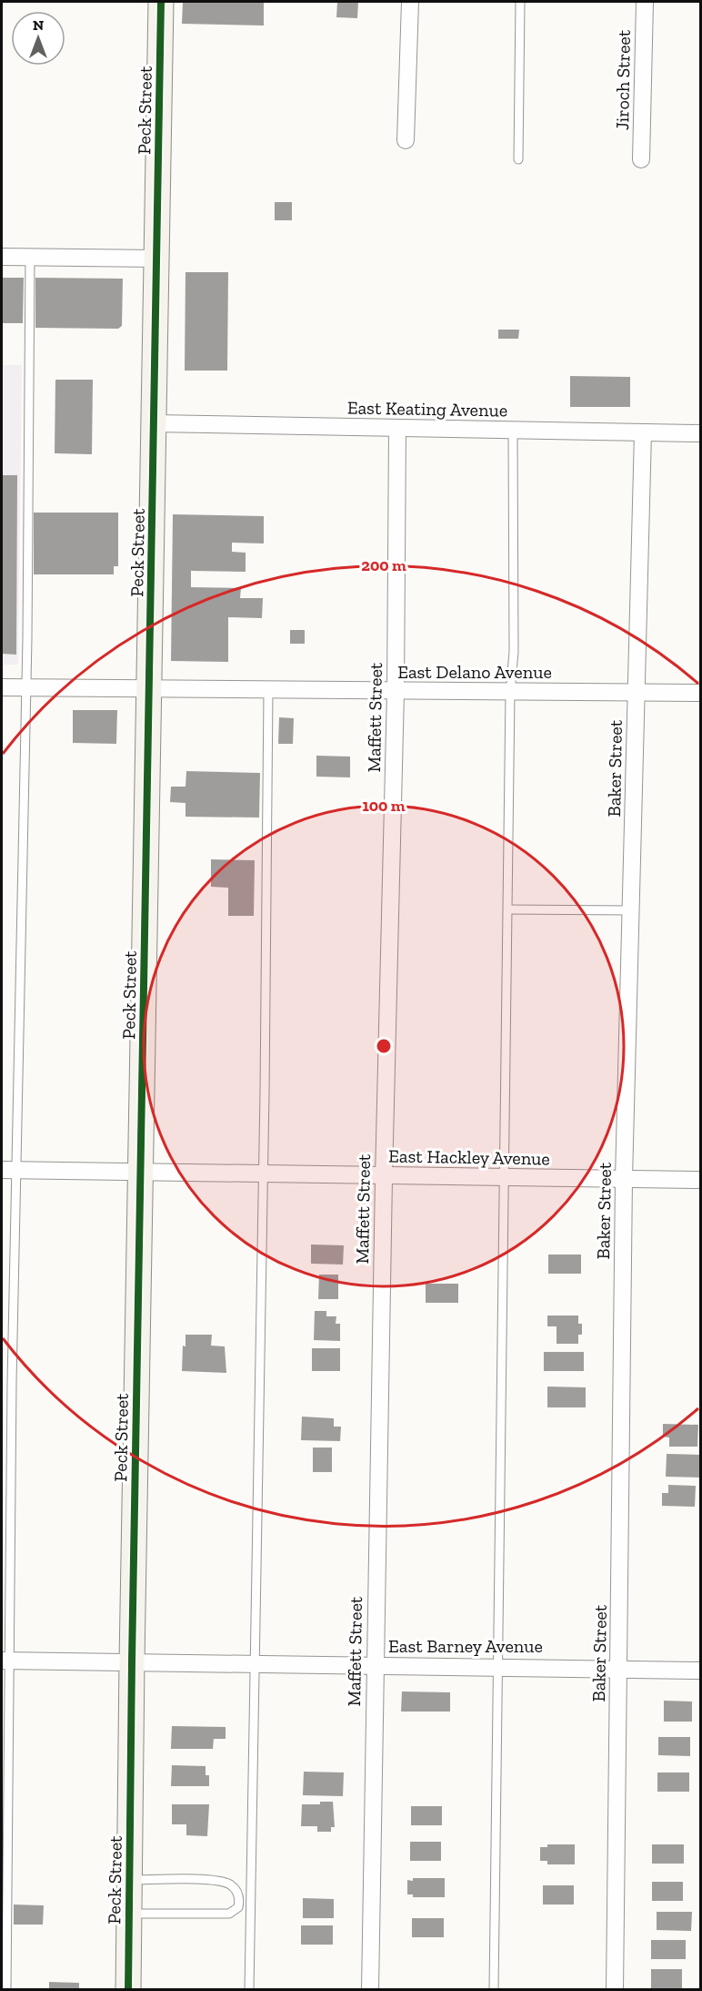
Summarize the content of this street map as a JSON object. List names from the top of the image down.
{
  "streets": {
    "street": [
      "Jiroch Street",
      "Peck Street",
      "East Keating Avenue",
      "East Delano Avenue",
      "Maffett Street",
      "Baker Street",
      "East Hackley Avenue",
      "East Barney Avenue"
    ]
  },
  "crossings": [
    ["Peck Street", "East Keating Avenue"],
    ["Peck Street", "East Delano Avenue"],
    ["Peck Street", "East Hackley Avenue"],
    ["Peck Street", "East Barney Avenue"],
    ["East Keating Avenue", "Maffett Street"],
    ["East Keating Avenue", "Baker Street"],
    ["East Delano Avenue", "Maffett Street"],
    ["East Delano Avenue", "Baker Street"],
    ["Maffett Street", "East Hackley Avenue"],
    ["Maffett Street", "East Barney Avenue"],
    ["Baker Street", "East Hackley Avenue"],
    ["Baker Street", "East Barney Avenue"]
  ],
  "north": "top",
  "rings": ["200 m", "100 m"]
}
